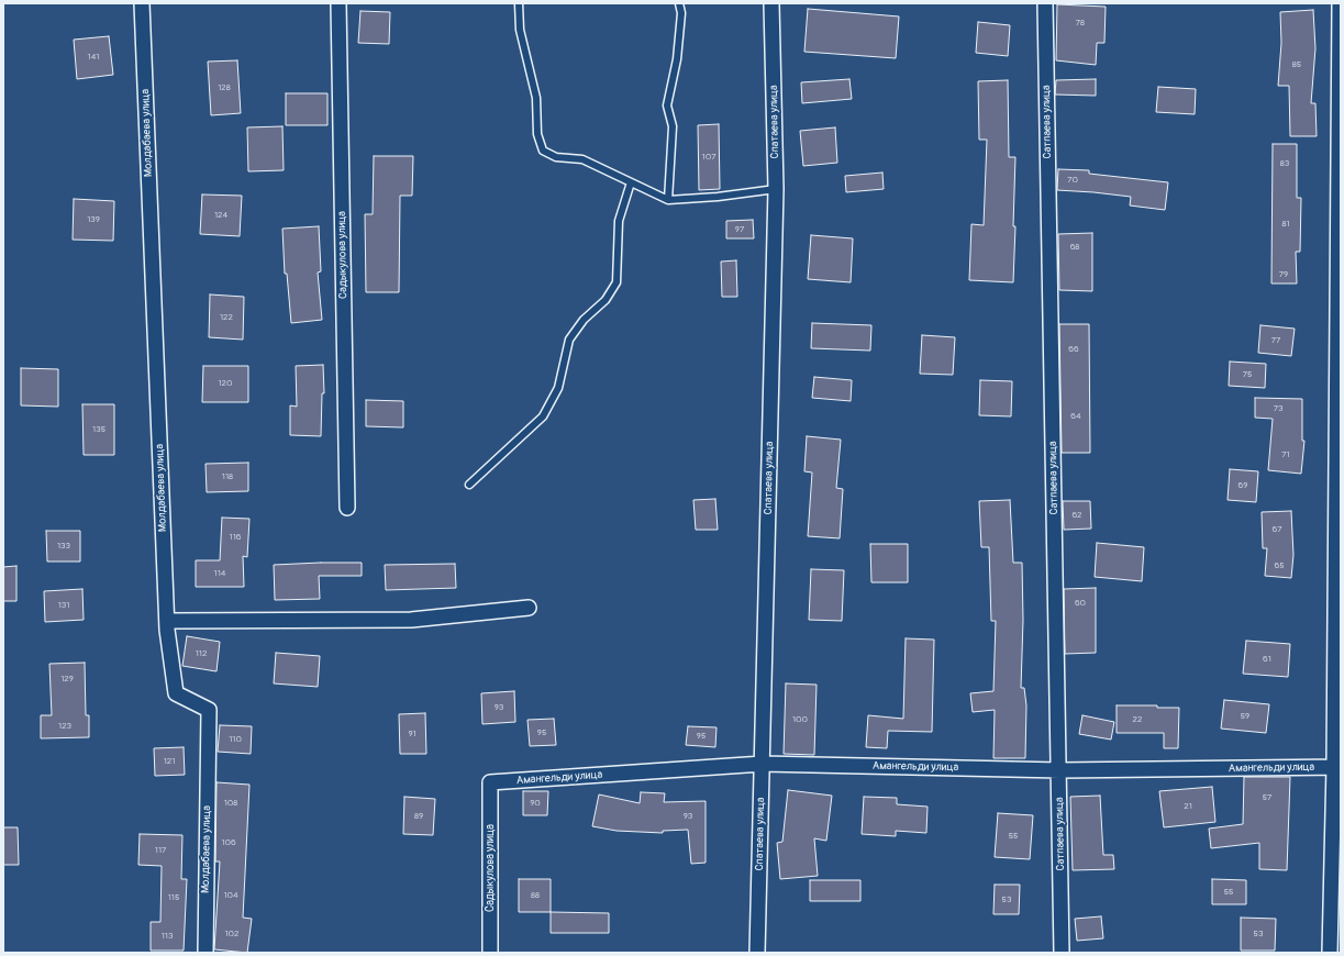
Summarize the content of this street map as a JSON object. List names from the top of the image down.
{
  "streets": {
    "street": [
      "Спатаева улица",
      "Сатпаева улица",
      "Молдабаева улица",
      "Садыкулова улица",
      "Амангельди улица"
    ]
  },
  "crossings": [
    ["Спатаева улица", "Амангельди улица"],
    ["Сатпаева улица", "Амангельди улица"],
    ["Садыкулова улица", "Амангельди улица"]
  ],
  "house_numbers": [
    "78",
    "141",
    "85",
    "128",
    "107",
    "83",
    "70",
    "124",
    "139",
    "81",
    "97",
    "68",
    "79",
    "122",
    "77",
    "66",
    "75",
    "120",
    "73",
    "64",
    "135",
    "71",
    "118",
    "69",
    "62",
    "67",
    "116",
    "133",
    "65",
    "114",
    "60",
    "131",
    "112",
    "61",
    "129",
    "93",
    "59",
    "100",
    "22",
    "123",
    "95",
    "91",
    "95",
    "110",
    "121",
    "57",
    "108",
    "90",
    "21",
    "89",
    "93",
    "55",
    "106",
    "117",
    "55",
    "104",
    "88",
    "115",
    "53",
    "102",
    "53",
    "113"
  ]
}
